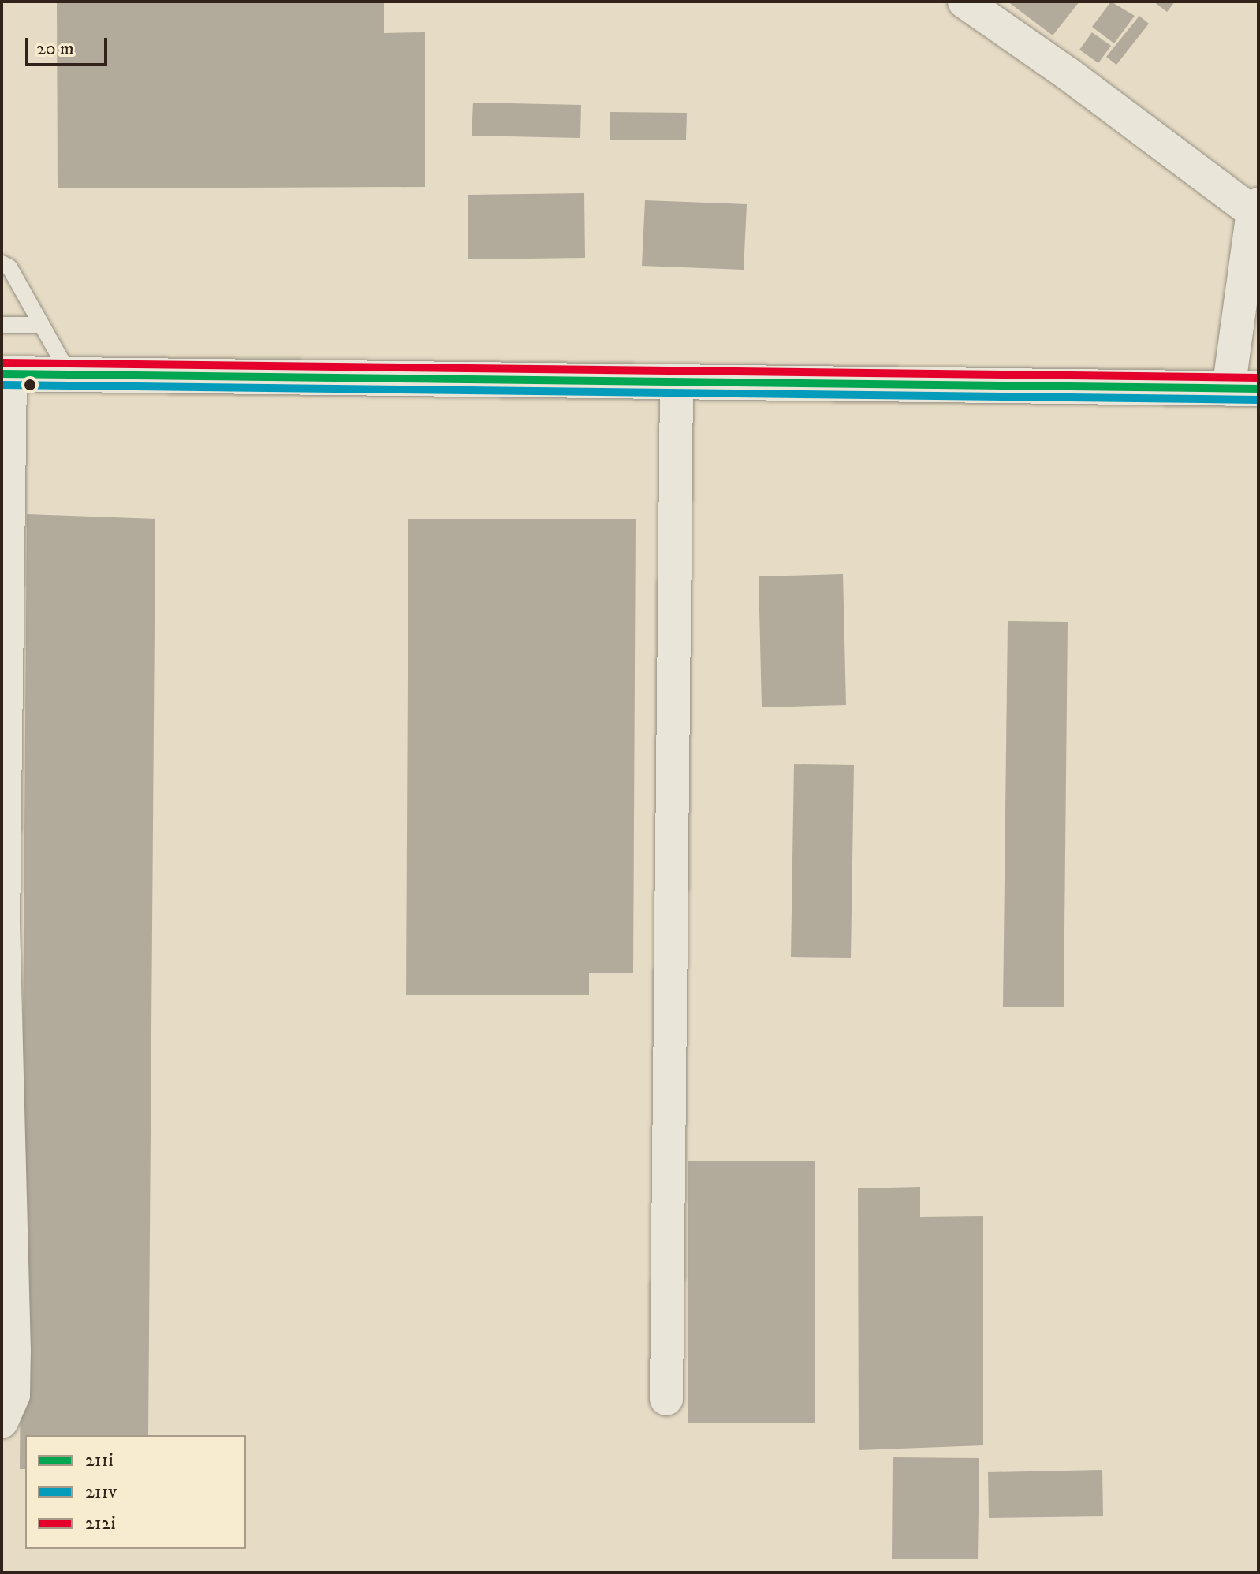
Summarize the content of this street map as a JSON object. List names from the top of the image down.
{
  "lines": ["transit line 212i", "transit line 211i", "transit line 211v"],
  "legend": ["211i", "211v", "212i"],
  "scale_bar": "20 m"
}
